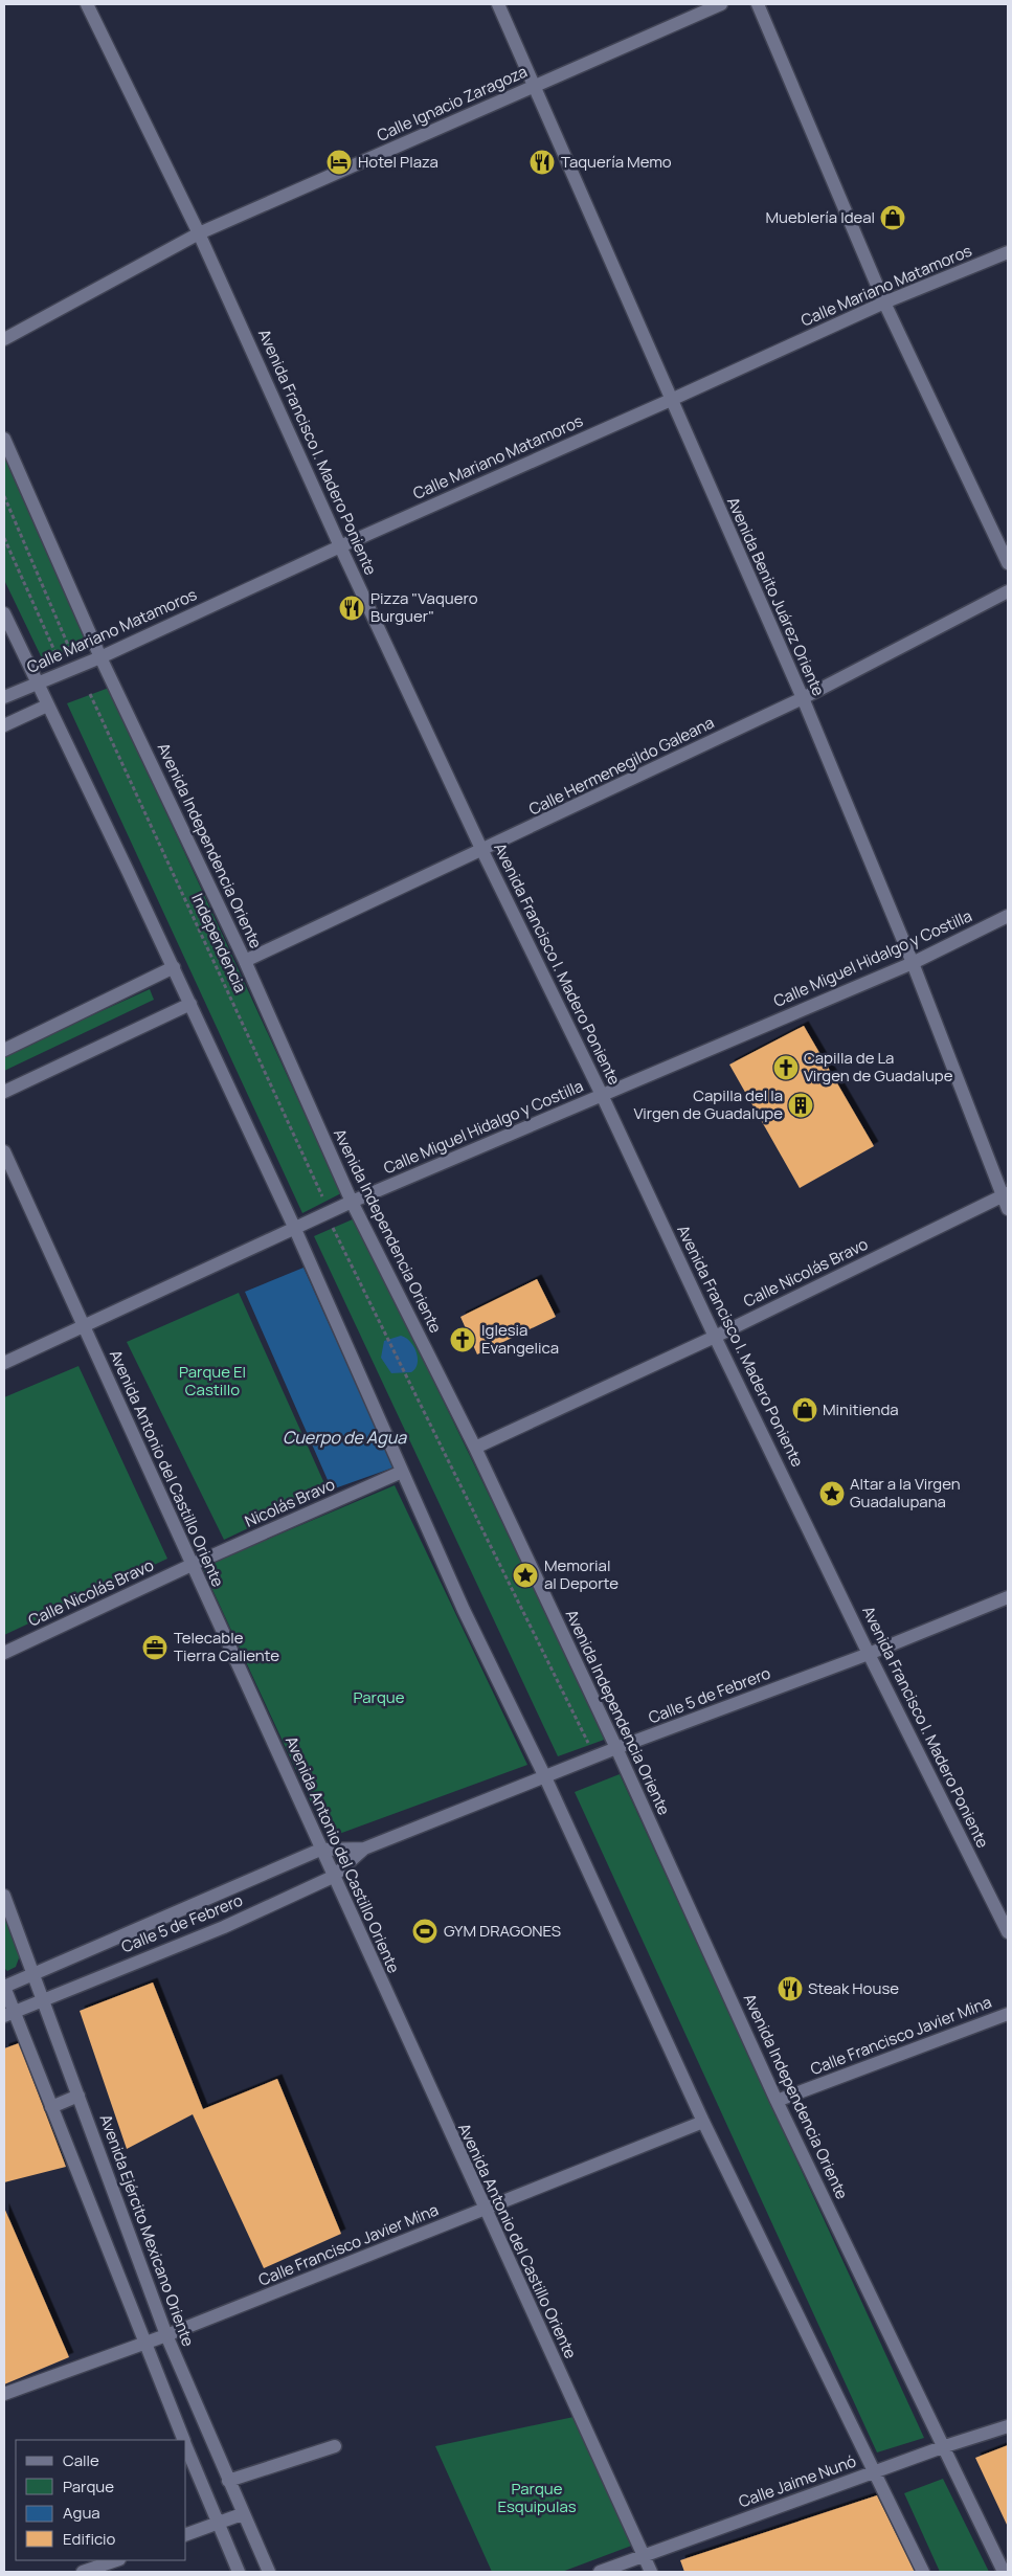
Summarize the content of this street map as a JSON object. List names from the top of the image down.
{
  "streets": {
    "street": [
      "Calle Ignacio Zaragoza",
      "Calle Mariano Matamoros",
      "Avenida Francisco I. Madero Poniente",
      "Avenida Benito Juárez Oriente",
      "Calle Hermenegildo Galeana",
      "Avenida Independencia Oriente",
      "Calle Miguel Hidalgo y Costilla",
      "Calle Nicolás Bravo",
      "Avenida Antonio del Castillo Oriente",
      "Nicolás Bravo",
      "Calle 5 de Febrero",
      "Calle Francisco Javier Mina",
      "Avenida Ejército Mexicano Oriente",
      "Calle Jaime Nunó"
    ],
    "path": ["Independencia"]
  },
  "crossings": [
    ["Calle Ignacio Zaragoza", "Avenida Francisco I. Madero Poniente"],
    ["Calle Ignacio Zaragoza", "Avenida Benito Juárez Oriente"],
    ["Calle Mariano Matamoros", "Avenida Francisco I. Madero Poniente"],
    ["Calle Mariano Matamoros", "Avenida Benito Juárez Oriente"],
    ["Calle Mariano Matamoros", "Avenida Independencia Oriente"],
    ["Avenida Francisco I. Madero Poniente", "Calle Hermenegildo Galeana"],
    ["Avenida Francisco I. Madero Poniente", "Calle Miguel Hidalgo y Costilla"],
    ["Avenida Francisco I. Madero Poniente", "Calle Nicolás Bravo"],
    ["Avenida Francisco I. Madero Poniente", "Calle 5 de Febrero"],
    ["Avenida Benito Juárez Oriente", "Calle Hermenegildo Galeana"],
    ["Avenida Benito Juárez Oriente", "Calle Miguel Hidalgo y Costilla"],
    ["Avenida Benito Juárez Oriente", "Calle Nicolás Bravo"],
    ["Calle Hermenegildo Galeana", "Avenida Independencia Oriente"],
    ["Avenida Independencia Oriente", "Calle Miguel Hidalgo y Costilla"],
    ["Avenida Independencia Oriente", "Calle Nicolás Bravo"],
    ["Avenida Independencia Oriente", "Calle 5 de Febrero"],
    ["Avenida Independencia Oriente", "Calle Francisco Javier Mina"],
    ["Avenida Independencia Oriente", "Calle Jaime Nunó"],
    ["Calle Miguel Hidalgo y Costilla", "Avenida Antonio del Castillo Oriente"],
    ["Calle Nicolás Bravo", "Avenida Antonio del Castillo Oriente"],
    ["Calle Nicolás Bravo", "Nicolás Bravo"],
    ["Avenida Antonio del Castillo Oriente", "Nicolás Bravo"],
    ["Avenida Antonio del Castillo Oriente", "Calle 5 de Febrero"],
    ["Avenida Antonio del Castillo Oriente", "Calle Francisco Javier Mina"],
    ["Avenida Antonio del Castillo Oriente", "Calle Jaime Nunó"],
    ["Calle 5 de Febrero", "Avenida Ejército Mexicano Oriente"],
    ["Calle Francisco Javier Mina", "Avenida Ejército Mexicano Oriente"]
  ],
  "water": ["Cuerpo de Agua"],
  "parks": ["Parque El Castillo", "Parque", "Parque Esquipulas"],
  "places": {
    "hotel": ["Hotel Plaza"],
    "restaurant": ["Taquería Memo", "Pizza \"Vaquero Burguer\"", "Steak House"],
    "shop": ["Mueblería Ideal", "Minitienda"],
    "church": ["Capilla de La Virgen de Guadalupe", "Iglesia Evangelica"],
    "building": ["Capilla del la Virgen de Guadalupe"],
    "place": ["Altar a la Virgen Guadalupana", "Memorial al Deporte"],
    "office": ["Telecable Tierra Caliente"],
    "sports": ["GYM DRAGONES"]
  },
  "legend": [
    "Calle",
    "Parque",
    "Agua",
    "Edificio"
  ]
}
